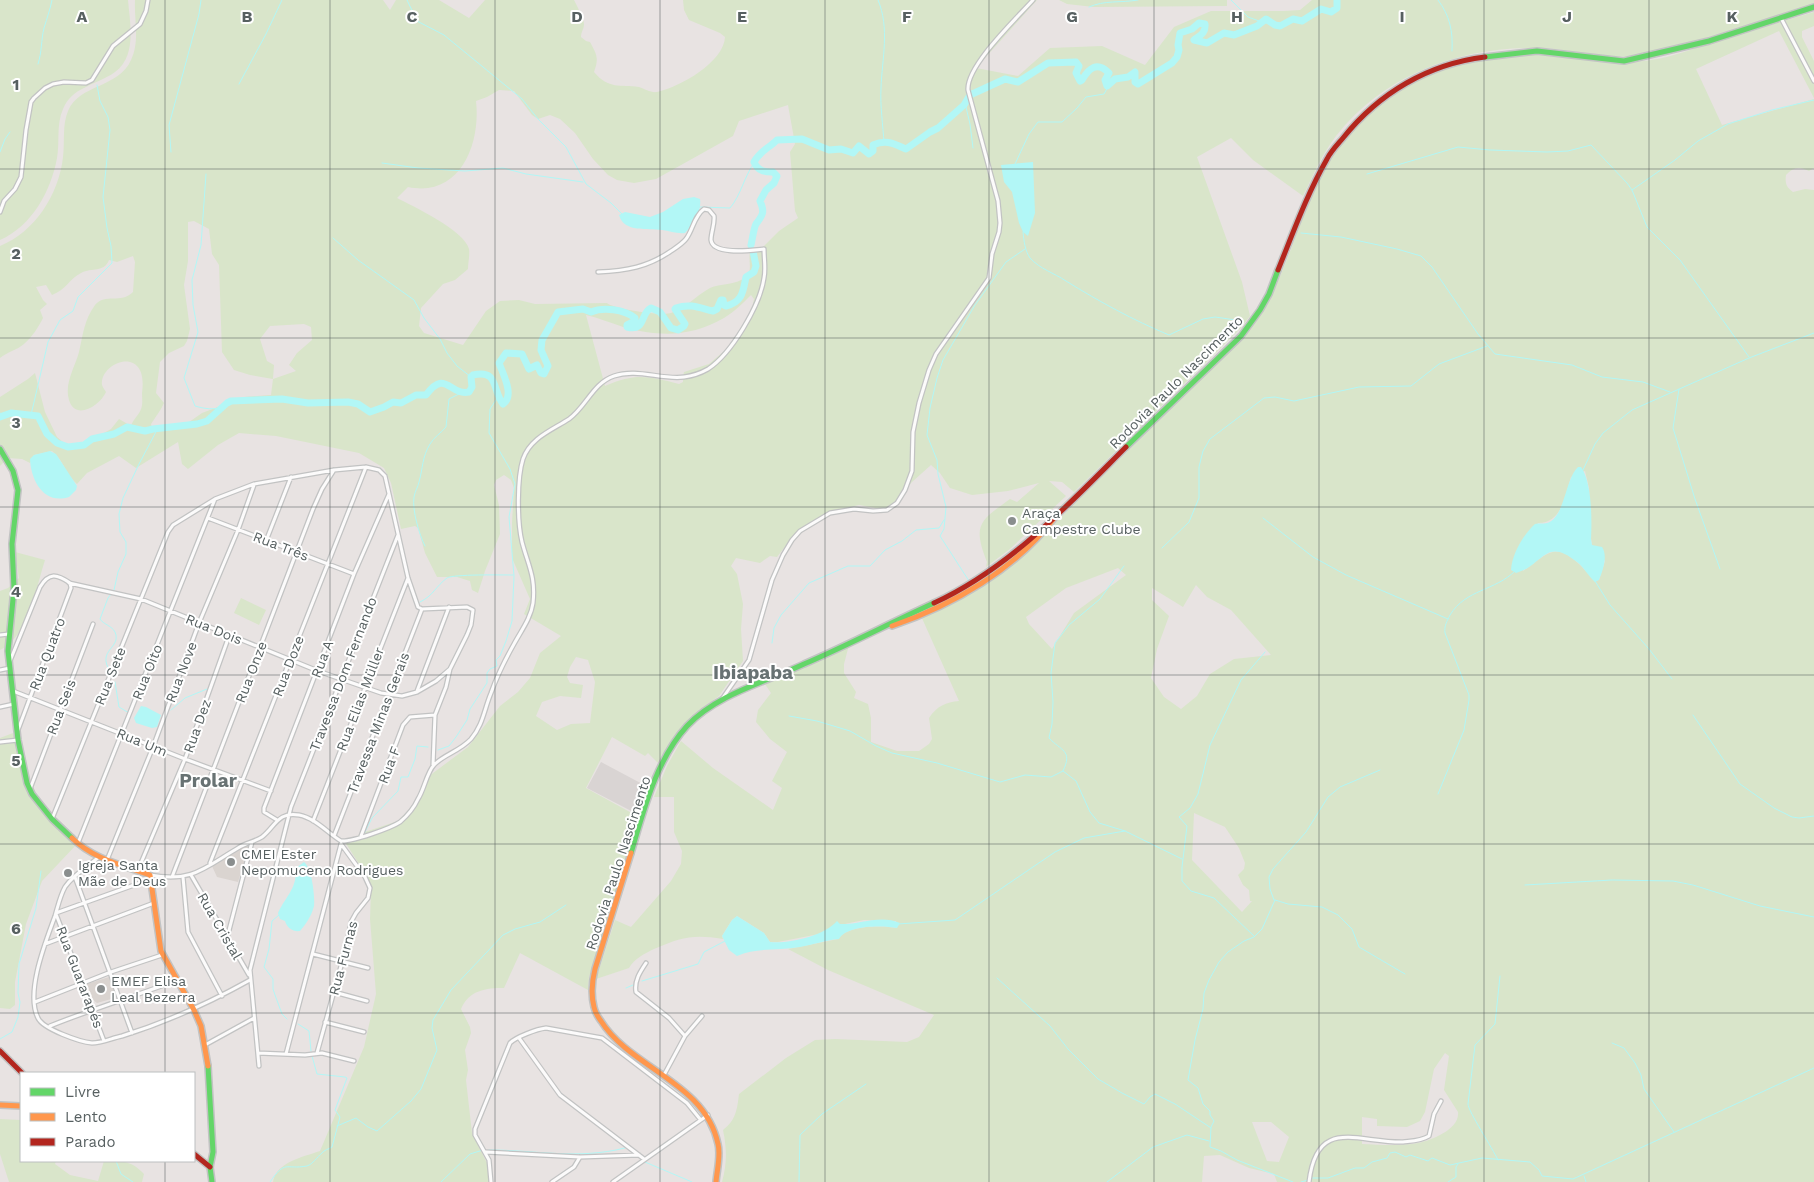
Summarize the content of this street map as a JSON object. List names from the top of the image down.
{
  "streets": {
    "main road": ["Rodovia Paulo Nascimento"],
    "street": [
      "Rua Três",
      "Rua Dois",
      "Rua Quatro",
      "Rua A",
      "Rua Doze",
      "Rua Oito",
      "Rua Nove",
      "Rua Onze",
      "Travessa Dom Fernando",
      "Rua Sete",
      "Rua Elias Müller",
      "Rua Seis",
      "Travessa Minas Gerais",
      "Rua Dez",
      "Rua Um",
      "Rua F",
      "Rua Cristal",
      "Rua Furnas",
      "Rua Guararapés"
    ]
  },
  "crossings": [
    ["Rua Três", "Rua A"],
    ["Rua Três", "Rua Doze"],
    ["Rua Três", "Rua Oito"],
    ["Rua Três", "Rua Nove"],
    ["Rua Três", "Rua Onze"],
    ["Rua Dois", "Rua Quatro"],
    ["Rua Dois", "Rua A"],
    ["Rua Dois", "Rua Doze"],
    ["Rua Dois", "Rua Oito"],
    ["Rua Dois", "Rua Nove"],
    ["Rua Dois", "Rua Onze"],
    ["Rua Dois", "Travessa Dom Fernando"],
    ["Rua Dois", "Rua Sete"],
    ["Rua Dois", "Rua Elias Müller"],
    ["Rua Dois", "Travessa Minas Gerais"],
    ["Rua Dois", "Rua Dez"],
    ["Rua Quatro", "Rua Um"],
    ["Rua A", "Rua Um"],
    ["Rua Doze", "Rua Um"],
    ["Rua Oito", "Rua Sete"],
    ["Rua Oito", "Rua Um"],
    ["Rua Nove", "Rua Um"],
    ["Rua Onze", "Rua Um"],
    ["Travessa Dom Fernando", "Rua Cristal"],
    ["Rua Sete", "Rua Um"],
    ["Rua Seis", "Rua Um"],
    ["Rua Dez", "Rua Um"]
  ],
  "districts": ["Ibiapaba", "Prolar"],
  "places": [
    "Araça Campestre Clube",
    "CMEI Ester Nepomuceno Rodrigues",
    "Igreja Santa Mãe de Deus",
    "EMEF Elisa Leal Bezerra"
  ],
  "legend": ["Livre", "Lento", "Parado"],
  "grid": {
    "columns": [
      "A",
      "B",
      "C",
      "D",
      "E",
      "F",
      "G",
      "H",
      "I",
      "J",
      "K"
    ],
    "rows": [
      "1",
      "2",
      "3",
      "4",
      "5",
      "6"
    ]
  }
}
